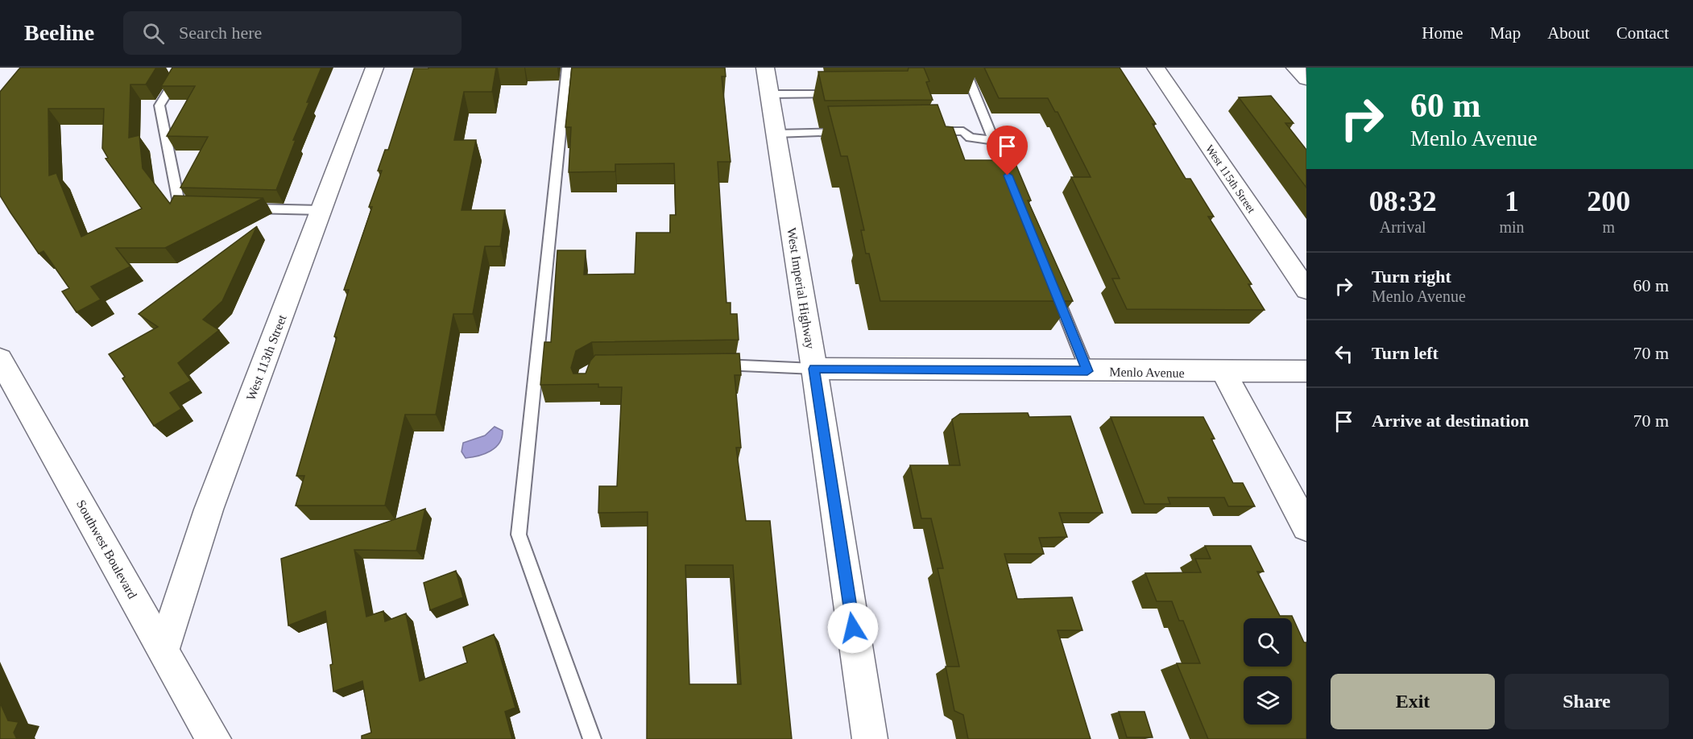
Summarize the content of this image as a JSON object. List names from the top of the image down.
{
  "streets": {
    "main road": [
      "West 115th Street",
      "West Imperial Highway",
      "West 113th Street",
      "Menlo Avenue",
      "Southwest Boulevard"
    ]
  },
  "crossings": [
    ["West Imperial Highway", "Menlo Avenue"],
    ["West 113th Street", "Southwest Boulevard"]
  ],
  "page": {
    "header": "Beeline",
    "search": "Search here",
    "nav": [
      "Home",
      "Map",
      "About",
      "Contact"
    ],
    "turn": ["60 m", "Menlo Avenue"],
    "eta": [
      "08:32",
      "Arrival",
      "1",
      "min",
      "200",
      "m"
    ],
    "list": [
      {
        "name": "Turn right",
        "note": "Menlo Avenue",
        "value": "60 m"
      },
      {
        "name": "Turn left",
        "value": "70 m"
      },
      {
        "name": "Arrive at destination",
        "value": "70 m"
      }
    ],
    "buttons": ["Exit", "Share"]
  }
}
